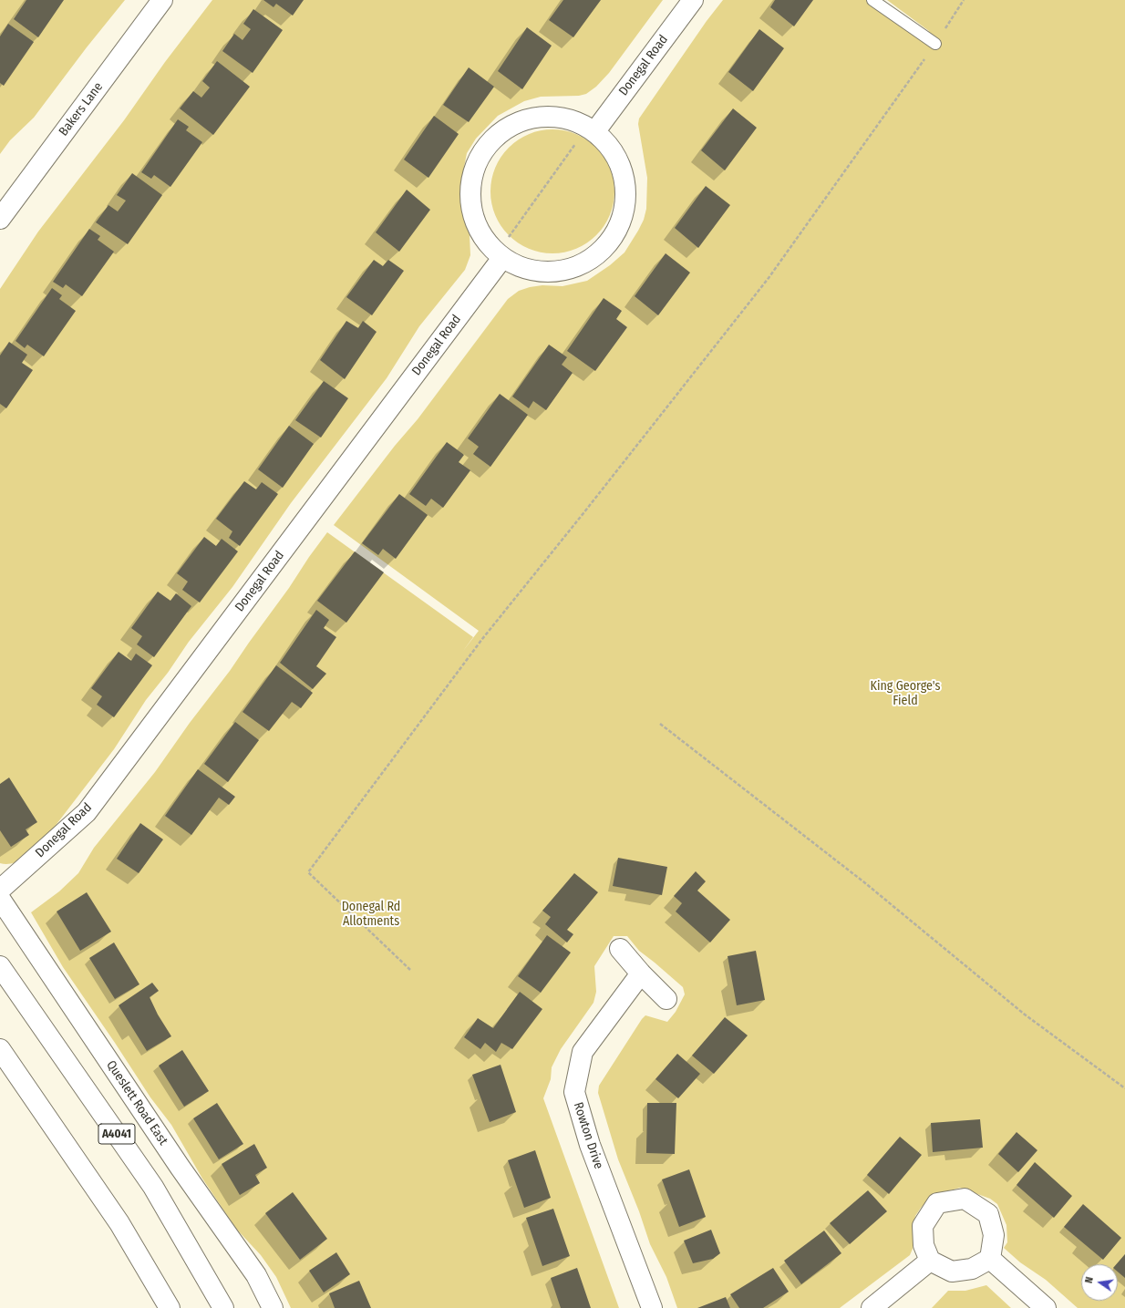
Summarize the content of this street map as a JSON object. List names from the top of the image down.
{
  "streets": {
    "main road": [
      "Donegal Road",
      "Bakers Lane",
      "Queslett Road East",
      "A4041",
      "Rowton Drive"
    ]
  },
  "parks": ["King George's Field", "Donegal Rd Allotments"],
  "north": "left"
}
